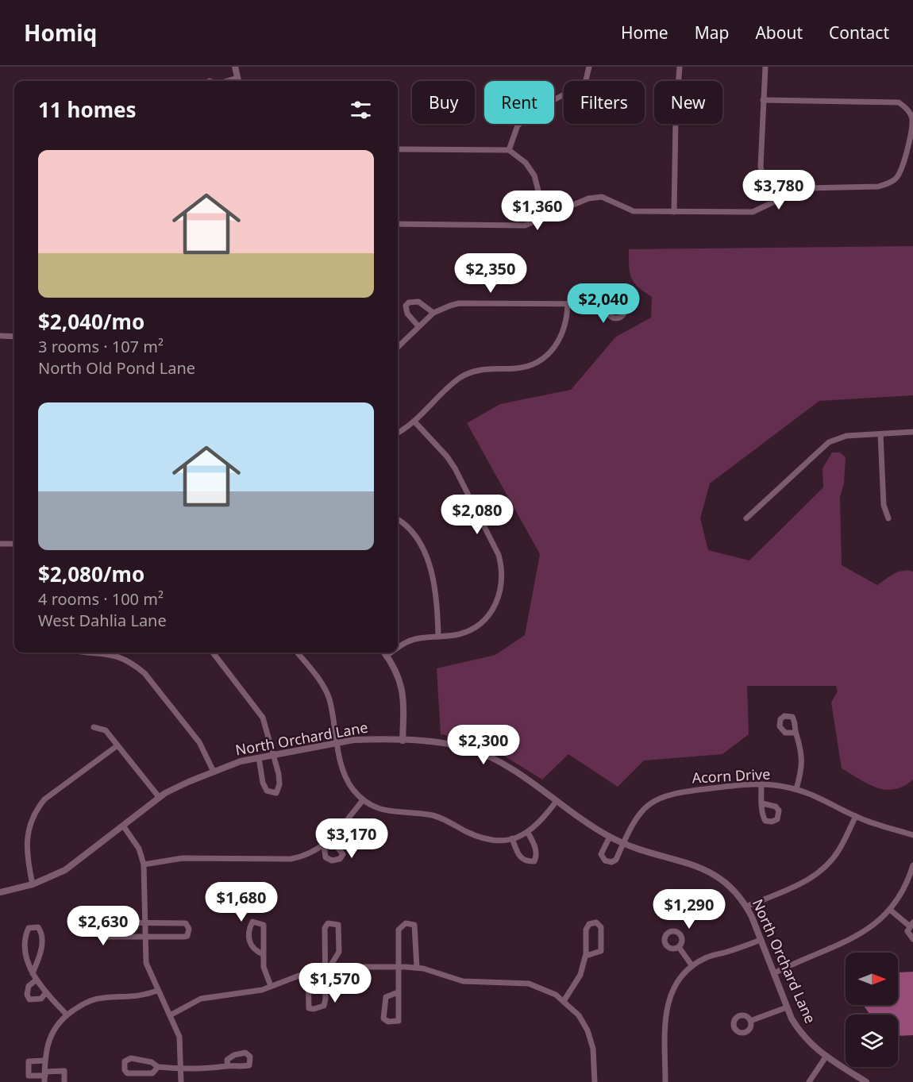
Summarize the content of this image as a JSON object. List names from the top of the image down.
{
  "streets": {
    "street": ["North Orchard Lane", "Acorn Drive"]
  },
  "crossings": [
    ["North Orchard Lane", "Acorn Drive"]
  ],
  "north": "right",
  "page": {
    "header": "Homiq",
    "nav": [
      "Home",
      "Map",
      "About",
      "Contact"
    ],
    "chip": [
      "Buy",
      "Rent",
      "Filters",
      "New"
    ],
    "heading": "11 homes",
    "list": [
      {
        "name": "$2,040/mo",
        "note": "3 rooms · 107 m² · North Old Pond Lane"
      },
      {
        "name": "$2,080/mo",
        "note": "4 rooms · 100 m² · West Dahlia Lane"
      }
    ],
    "price": [
      "$3,780",
      "$1,360",
      "$2,350",
      "$2,040",
      "$2,080",
      "$2,300",
      "$3,170",
      "$1,680",
      "$1,290",
      "$2,630",
      "$1,570"
    ]
  }
}
